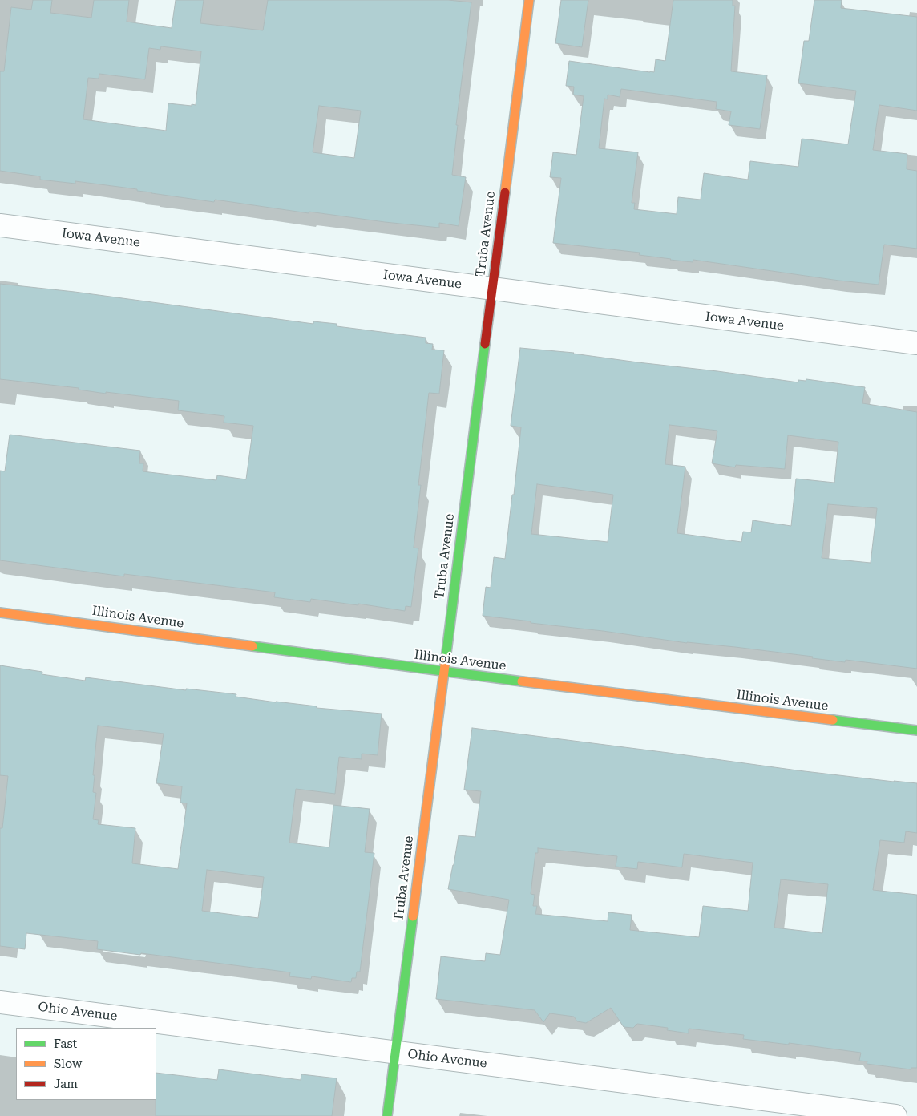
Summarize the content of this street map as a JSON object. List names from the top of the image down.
{
  "streets": {
    "street": [
      "Truba Avenue",
      "Iowa Avenue",
      "Illinois Avenue",
      "Ohio Avenue"
    ]
  },
  "crossings": [
    ["Truba Avenue", "Iowa Avenue"],
    ["Truba Avenue", "Illinois Avenue"],
    ["Truba Avenue", "Ohio Avenue"]
  ],
  "legend": ["Fast", "Slow", "Jam"]
}
